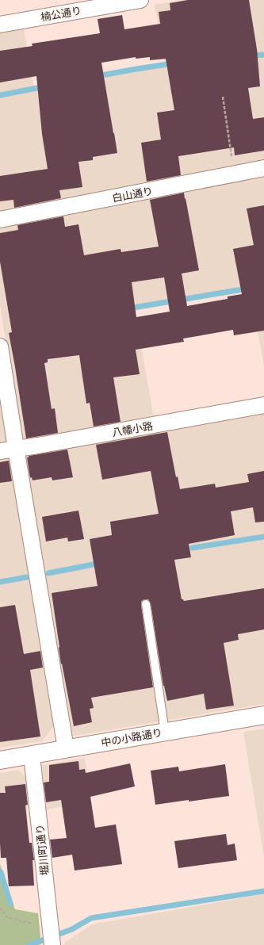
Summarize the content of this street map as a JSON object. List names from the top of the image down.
{
  "streets": {
    "street": [
      "楠公通り",
      "白山通り",
      "八幡小路",
      "中の小路通り",
      "堀川町通り"
    ]
  },
  "crossings": [
    ["中の小路通り", "堀川町通り"]
  ]
}
